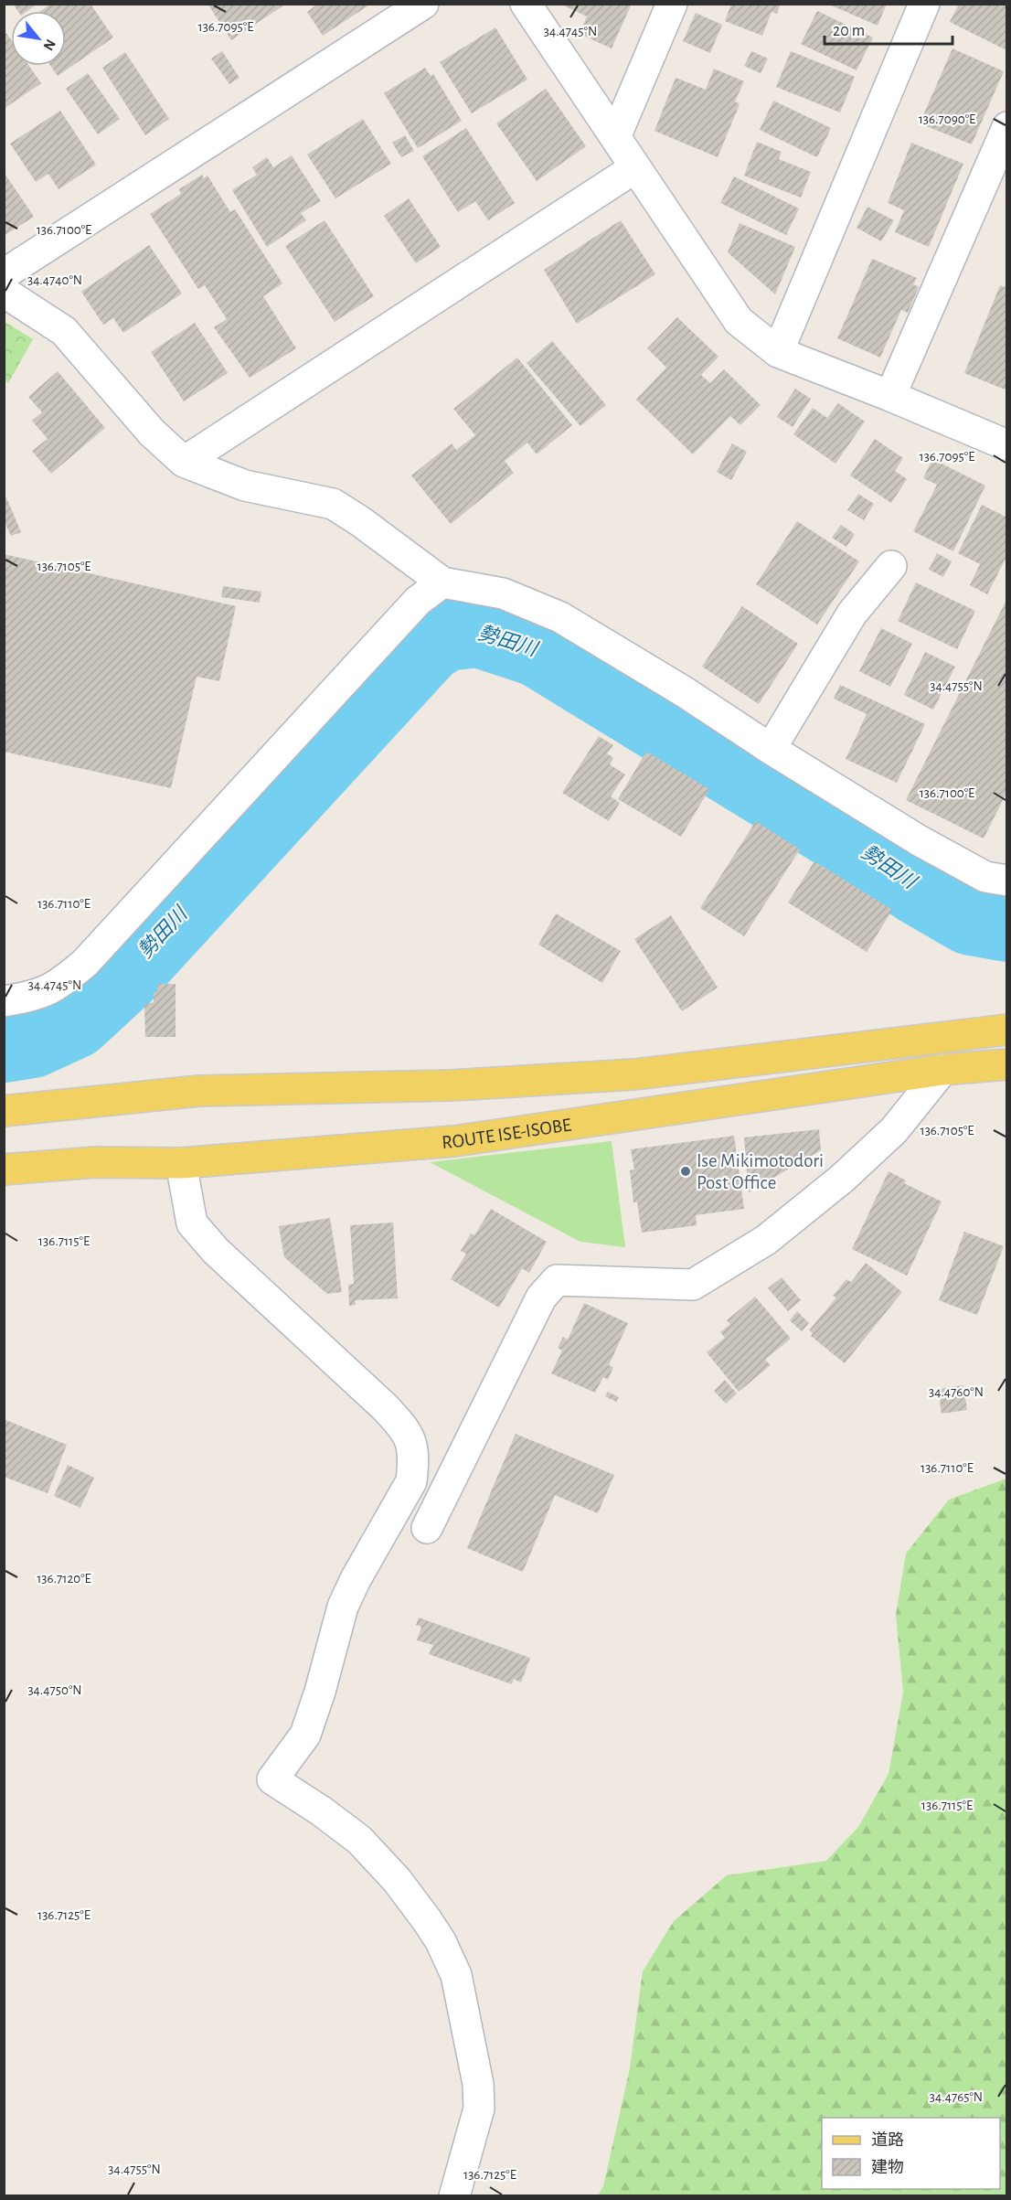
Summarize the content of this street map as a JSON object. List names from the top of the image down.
{
  "streets": {
    "main road": ["ROUTE ISE-ISOBE"]
  },
  "water": ["勢田川"],
  "places": ["Ise Mikimotodori Post Office"],
  "legend": ["道路", "建物"],
  "scale_bar": "20 m",
  "north": "bottom right",
  "coordinates": [
    "136.7095°E",
    "34.4745°N",
    "136.7090°E",
    "136.7100°E",
    "34.4740°N",
    "136.7105°E",
    "34.4755°N",
    "136.7110°E",
    "136.7115°E",
    "34.4760°N",
    "136.7120°E",
    "34.4750°N",
    "136.7125°E",
    "34.4765°N"
  ]
}
